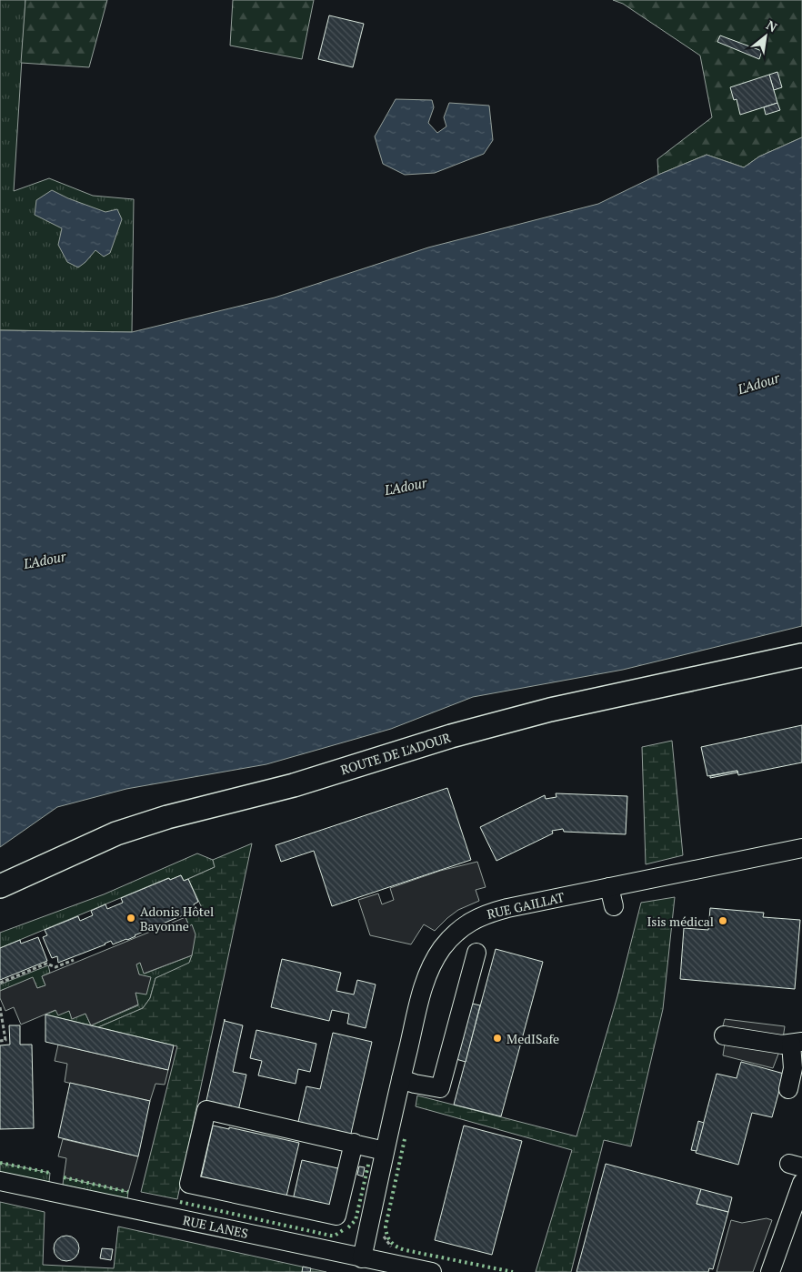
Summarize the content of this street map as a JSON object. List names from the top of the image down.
{
  "streets": {
    "main road": ["ROUTE DE L'ADOUR"],
    "street": ["RUE GAILLAT", "RUE LANES"]
  },
  "crossings": [
    ["RUE GAILLAT", "RUE LANES"]
  ],
  "water": ["L'Adour"],
  "places": ["Adonis Hôtel Bayonne", "Isis médical", "MedISafe"],
  "north": "top right"
}
